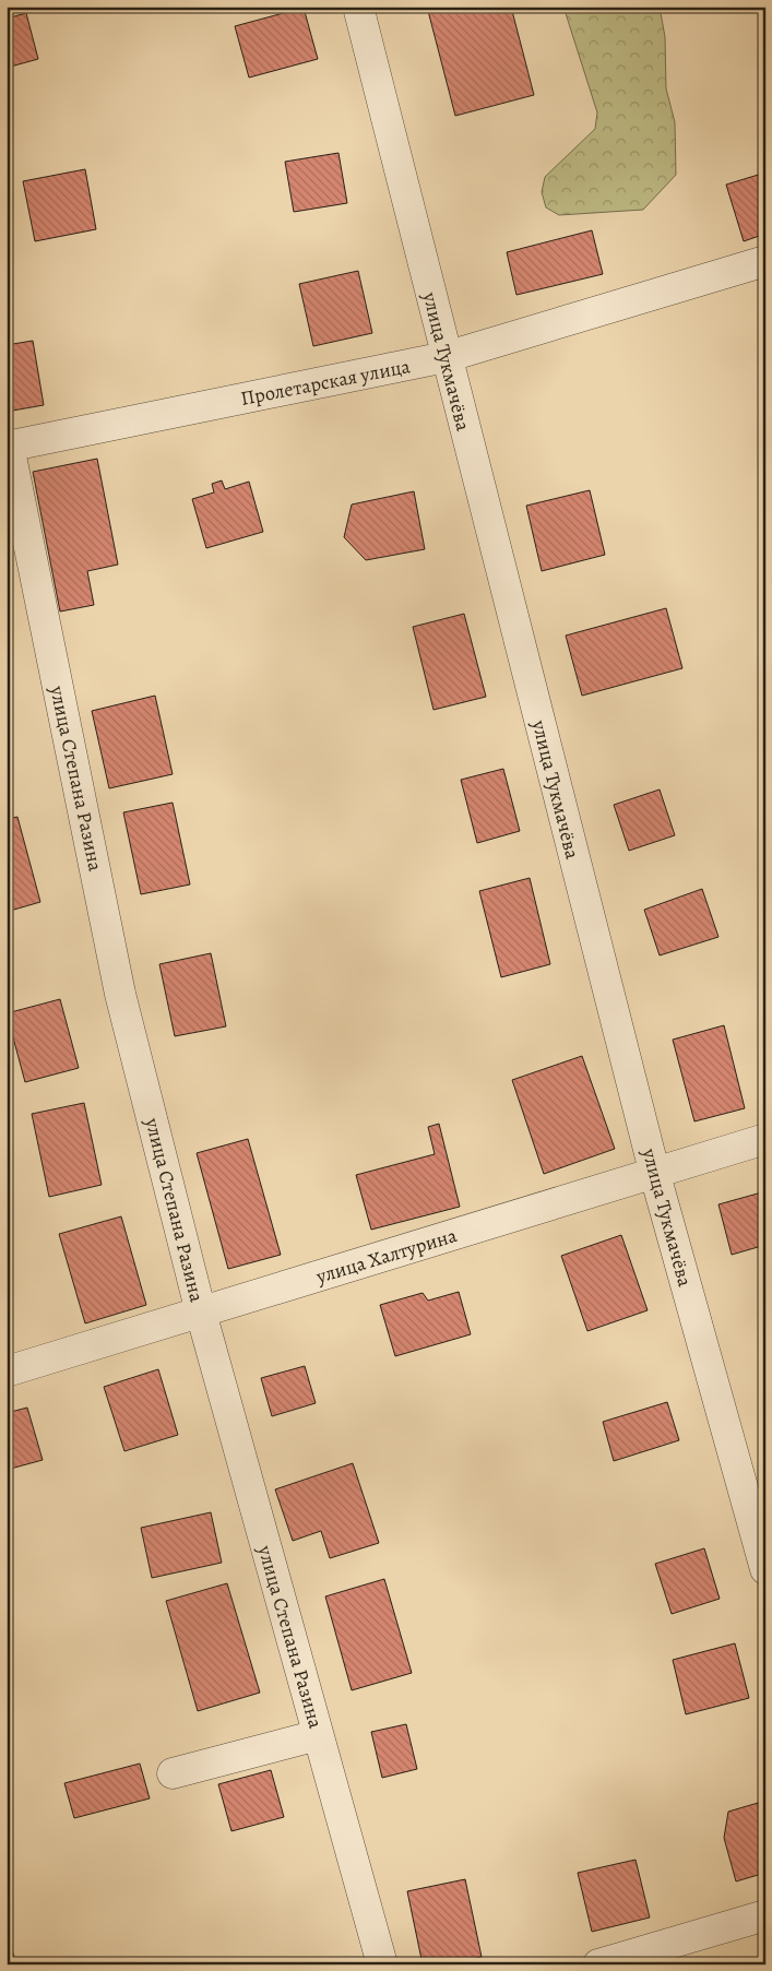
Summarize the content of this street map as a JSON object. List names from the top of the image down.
{
  "streets": {
    "street": [
      "улица Тукмачёва",
      "Пролетарская улица",
      "улица Степана Разина",
      "улица Халтурина"
    ]
  },
  "crossings": [
    ["улица Тукмачёва", "Пролетарская улица"],
    ["улица Тукмачёва", "улица Халтурина"],
    ["Пролетарская улица", "улица Степана Разина"],
    ["улица Степана Разина", "улица Халтурина"]
  ]
}
